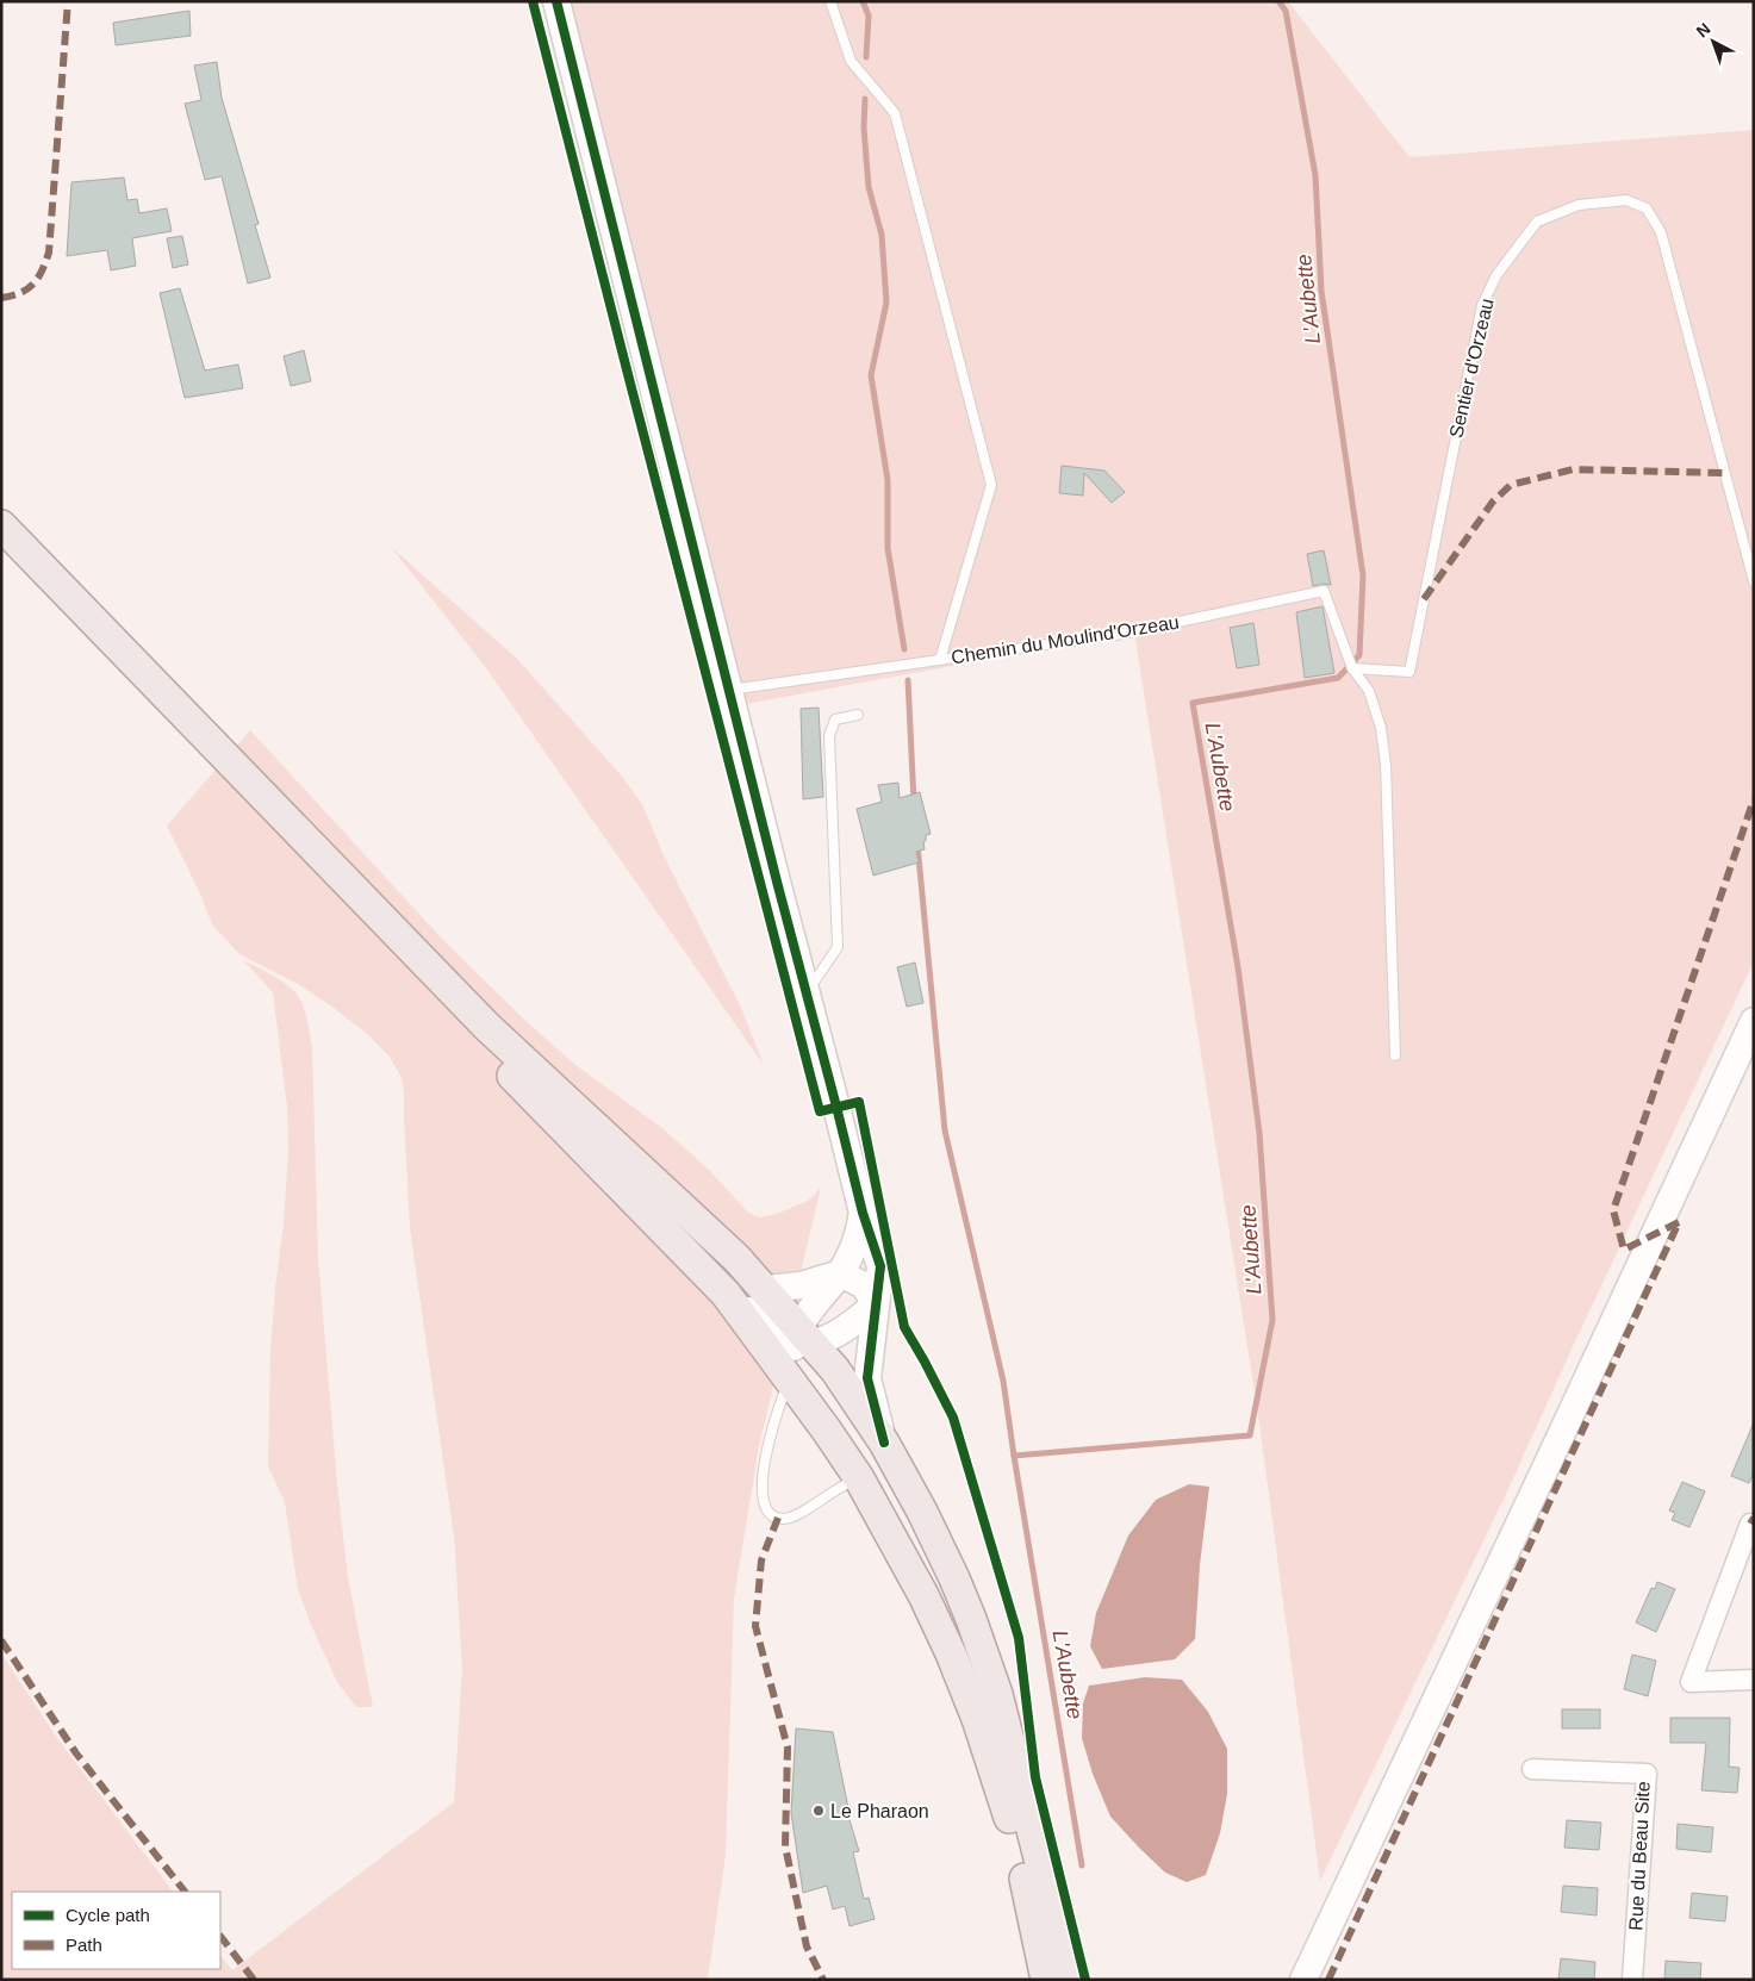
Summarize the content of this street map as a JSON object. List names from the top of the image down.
{
  "streets": {
    "street": ["Rue du Beau Site"],
    "lane": ["Sentier d'Orzeau", "Chemin du Moulind'Orzeau"]
  },
  "crossings": [
    ["Sentier d'Orzeau", "Chemin du Moulind'Orzeau"]
  ],
  "water": ["L'Aubette"],
  "places": ["Le Pharaon"],
  "legend": ["Cycle path", "Path"],
  "north": "top left"
}
